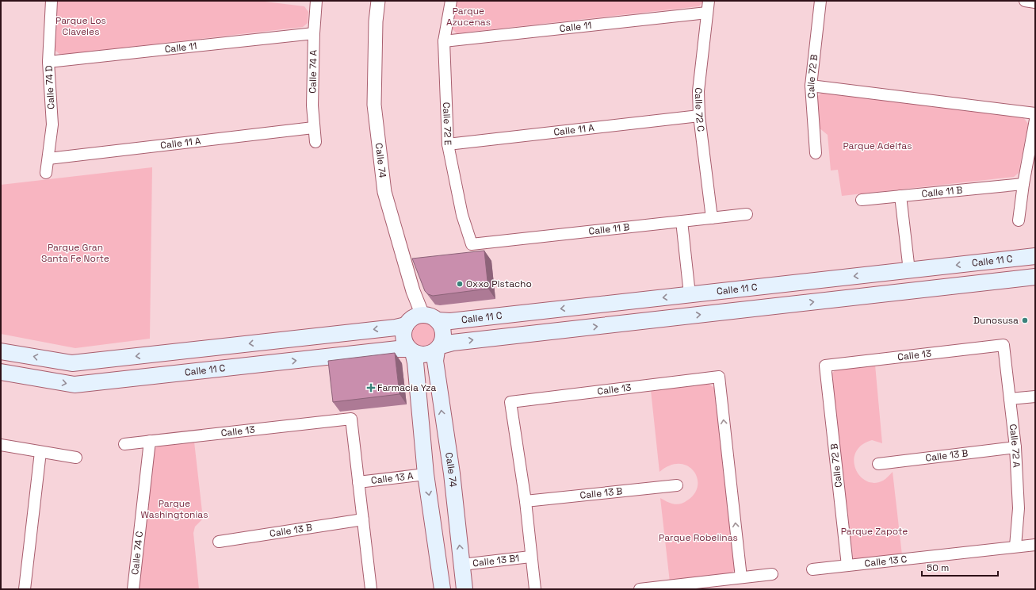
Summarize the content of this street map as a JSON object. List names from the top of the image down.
{
  "streets": {
    "main road": ["Calle 74", "Calle 11 C"],
    "street": [
      "Calle 11",
      "Calle 74 A",
      "Calle 72 B",
      "Calle 74 D",
      "Calle 72 C",
      "Calle 72 E",
      "Calle 11 A",
      "Calle 11 B",
      "Calle 13",
      "Calle 72 A",
      "Calle 13 B",
      "Calle 13 A",
      "Calle 74 C",
      "Calle 13 B1",
      "Calle 13 C"
    ]
  },
  "crossings": [
    ["Calle 11", "Calle 74 A"],
    ["Calle 11", "Calle 74 D"],
    ["Calle 11", "Calle 72 C"],
    ["Calle 11", "Calle 72 E"],
    ["Calle 74 A", "Calle 11 A"],
    ["Calle 72 B", "Calle 13"],
    ["Calle 72 B", "Calle 13 C"],
    ["Calle 74 D", "Calle 11 A"],
    ["Calle 72 C", "Calle 11 A"],
    ["Calle 72 C", "Calle 11 B"],
    ["Calle 72 E", "Calle 11 A"],
    ["Calle 72 E", "Calle 11 B"],
    ["Calle 74", "Calle 11 C"],
    ["Calle 74", "Calle 13 B1"],
    ["Calle 13", "Calle 72 A"],
    ["Calle 13", "Calle 13 B"],
    ["Calle 13", "Calle 13 A"],
    ["Calle 13", "Calle 74 C"],
    ["Calle 72 A", "Calle 13 B"],
    ["Calle 72 A", "Calle 13 C"]
  ],
  "parks": [
    "Parque Azucenas",
    "Parque Los Claveles",
    "Parque Adelfas",
    "Parque Gran Santa Fe Norte",
    "Parque Washingtonias",
    "Parque Zapote",
    "Parque Robelinas"
  ],
  "places": {
    "other": ["Oxxo Pistacho", "Dunosusa"],
    "health": ["Farmacia Yza"]
  },
  "scale_bar": "50 m"
}
